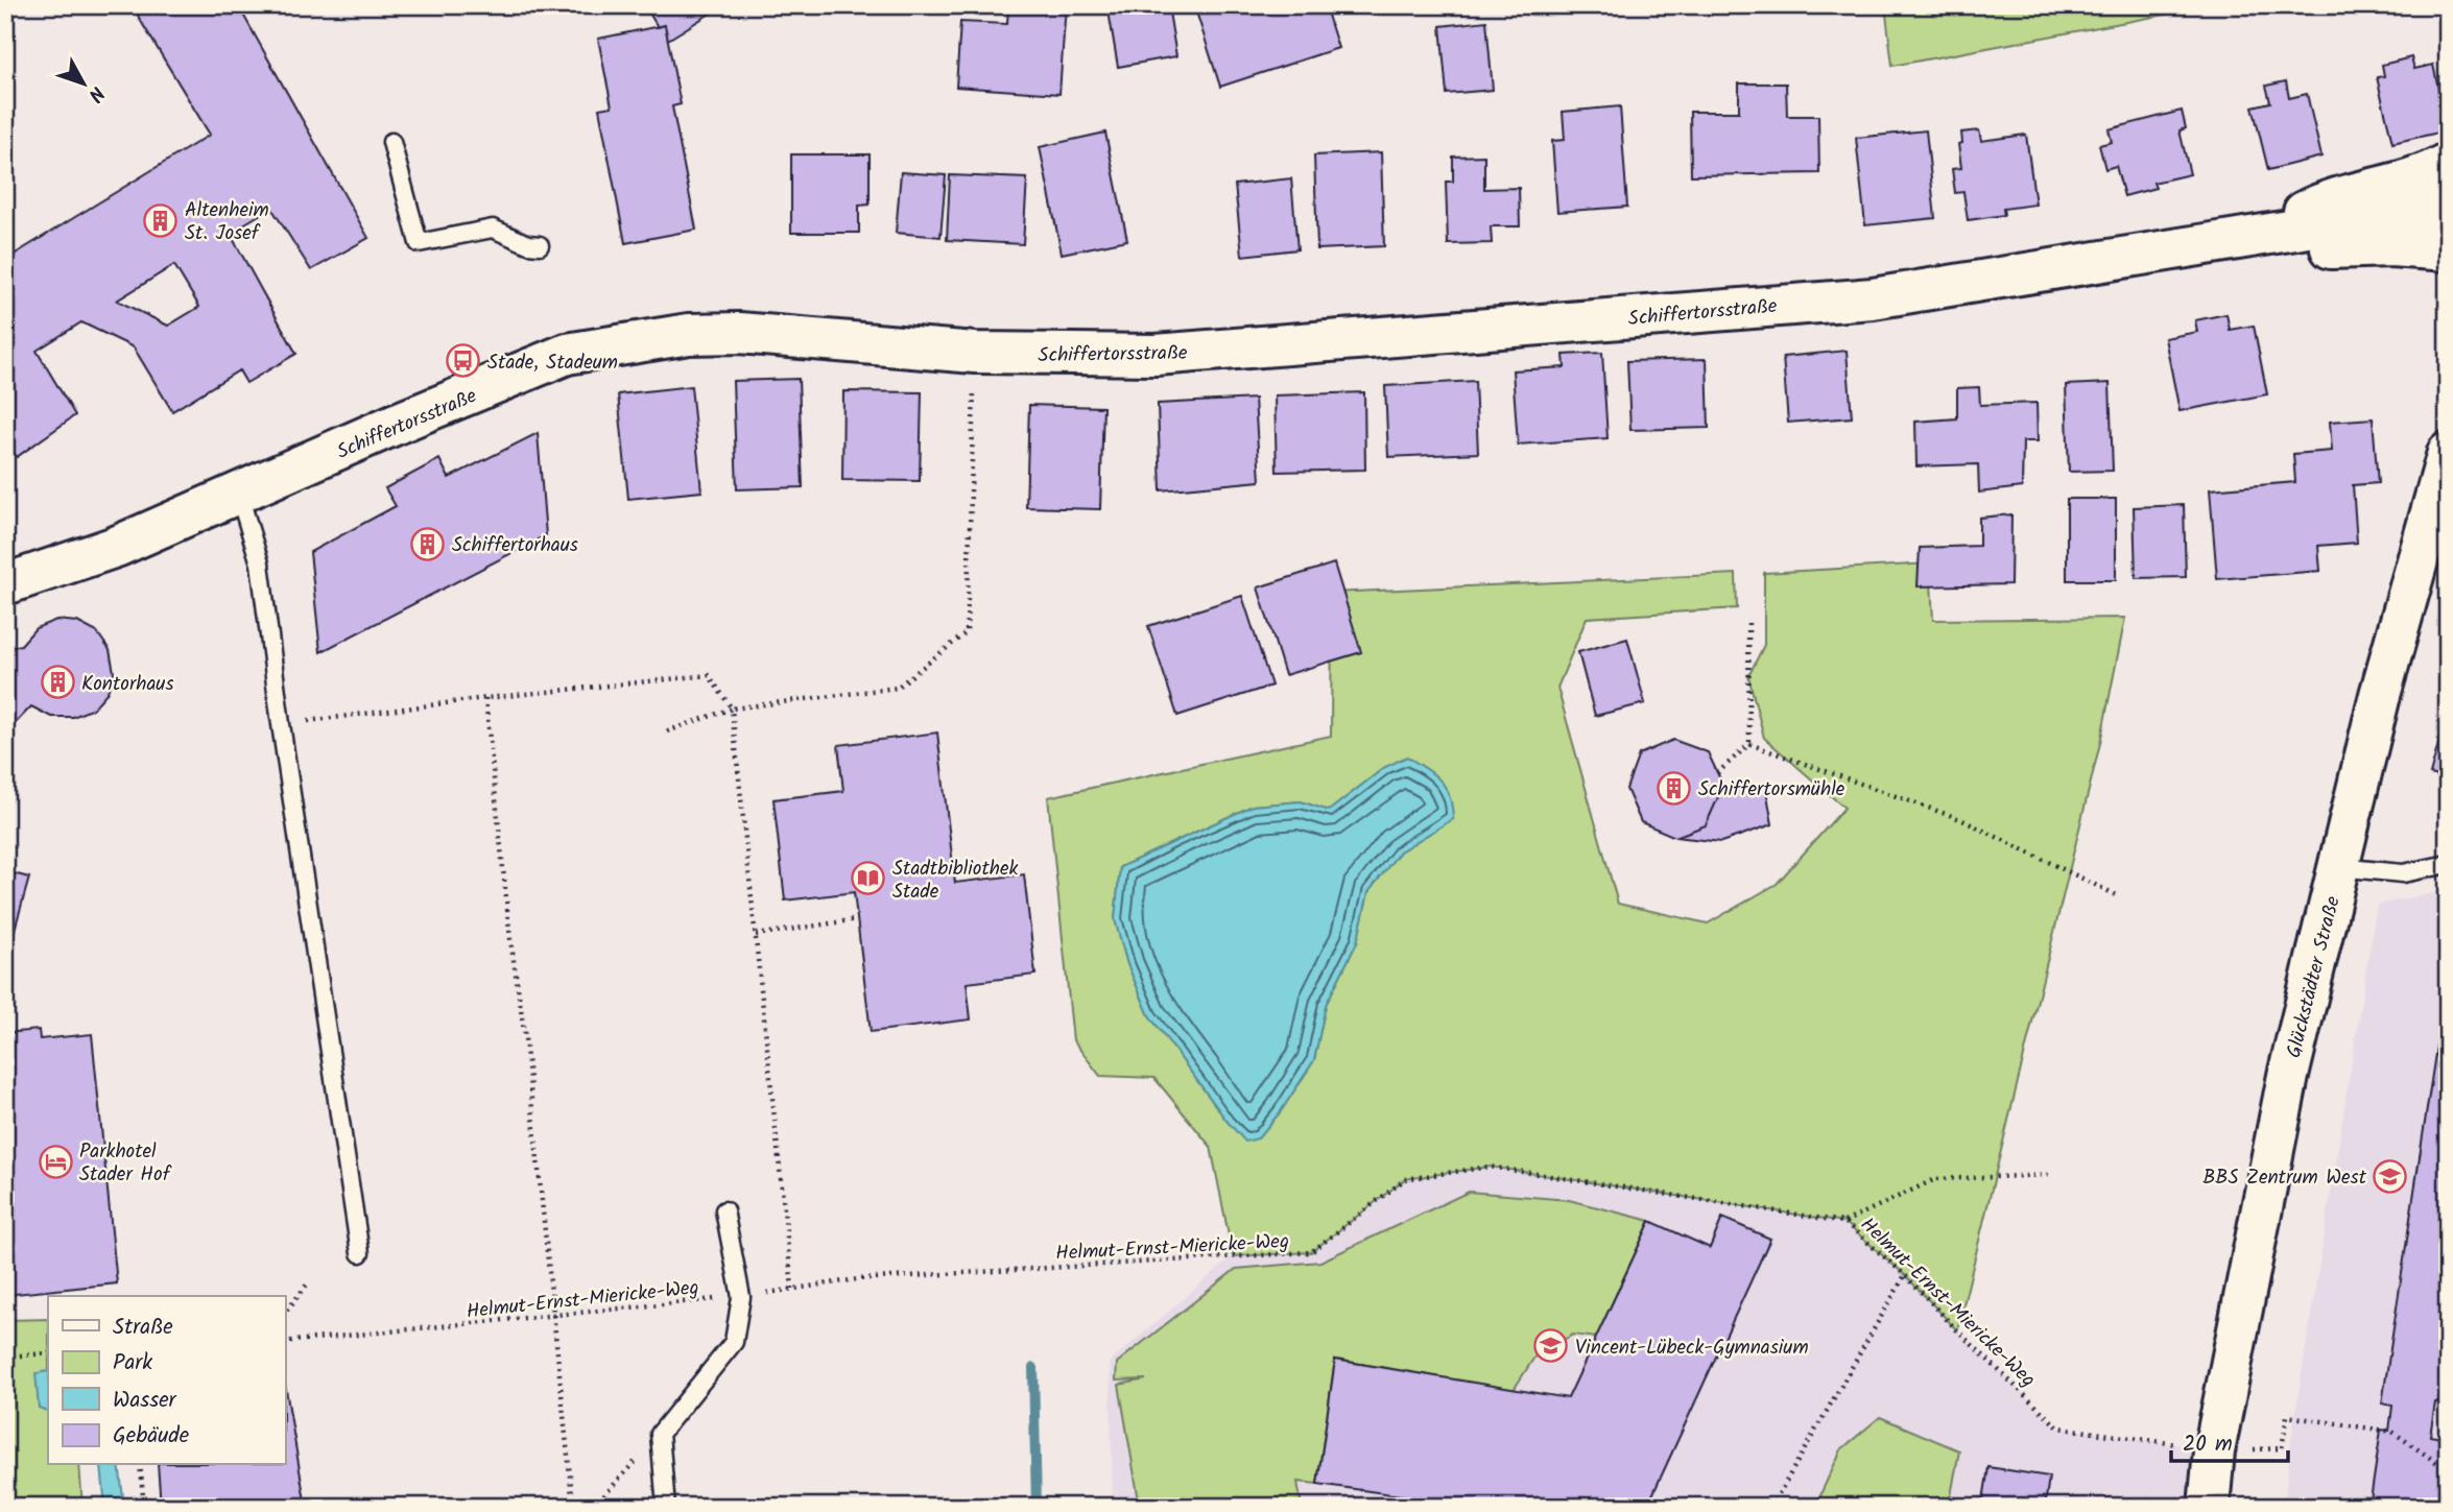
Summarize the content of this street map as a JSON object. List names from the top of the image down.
{
  "streets": {
    "main road": ["Schiffertorsstraße", "Glückstädter Straße"],
    "path": ["Helmut-Ernst-Miericke-Weg"]
  },
  "crossings": [
    ["Glückstädter Straße", "Helmut-Ernst-Miericke-Weg"]
  ],
  "places": {
    "building": [
      "Altenheim St. Josef",
      "Schiffertorhaus",
      "Kontorhaus",
      "Schiffertorsmühle"
    ],
    "bus stop": ["Stade, Stadeum"],
    "library": ["Stadtbibliothek Stade"],
    "hotel": ["Parkhotel Stader Hof"],
    "school or university": ["BBS Zentrum West", "Vincent-Lübeck-Gymnasium"]
  },
  "legend": [
    "Straße",
    "Park",
    "Wasser",
    "Gebäude"
  ],
  "scale_bar": "20 m",
  "north": "bottom right"
}
